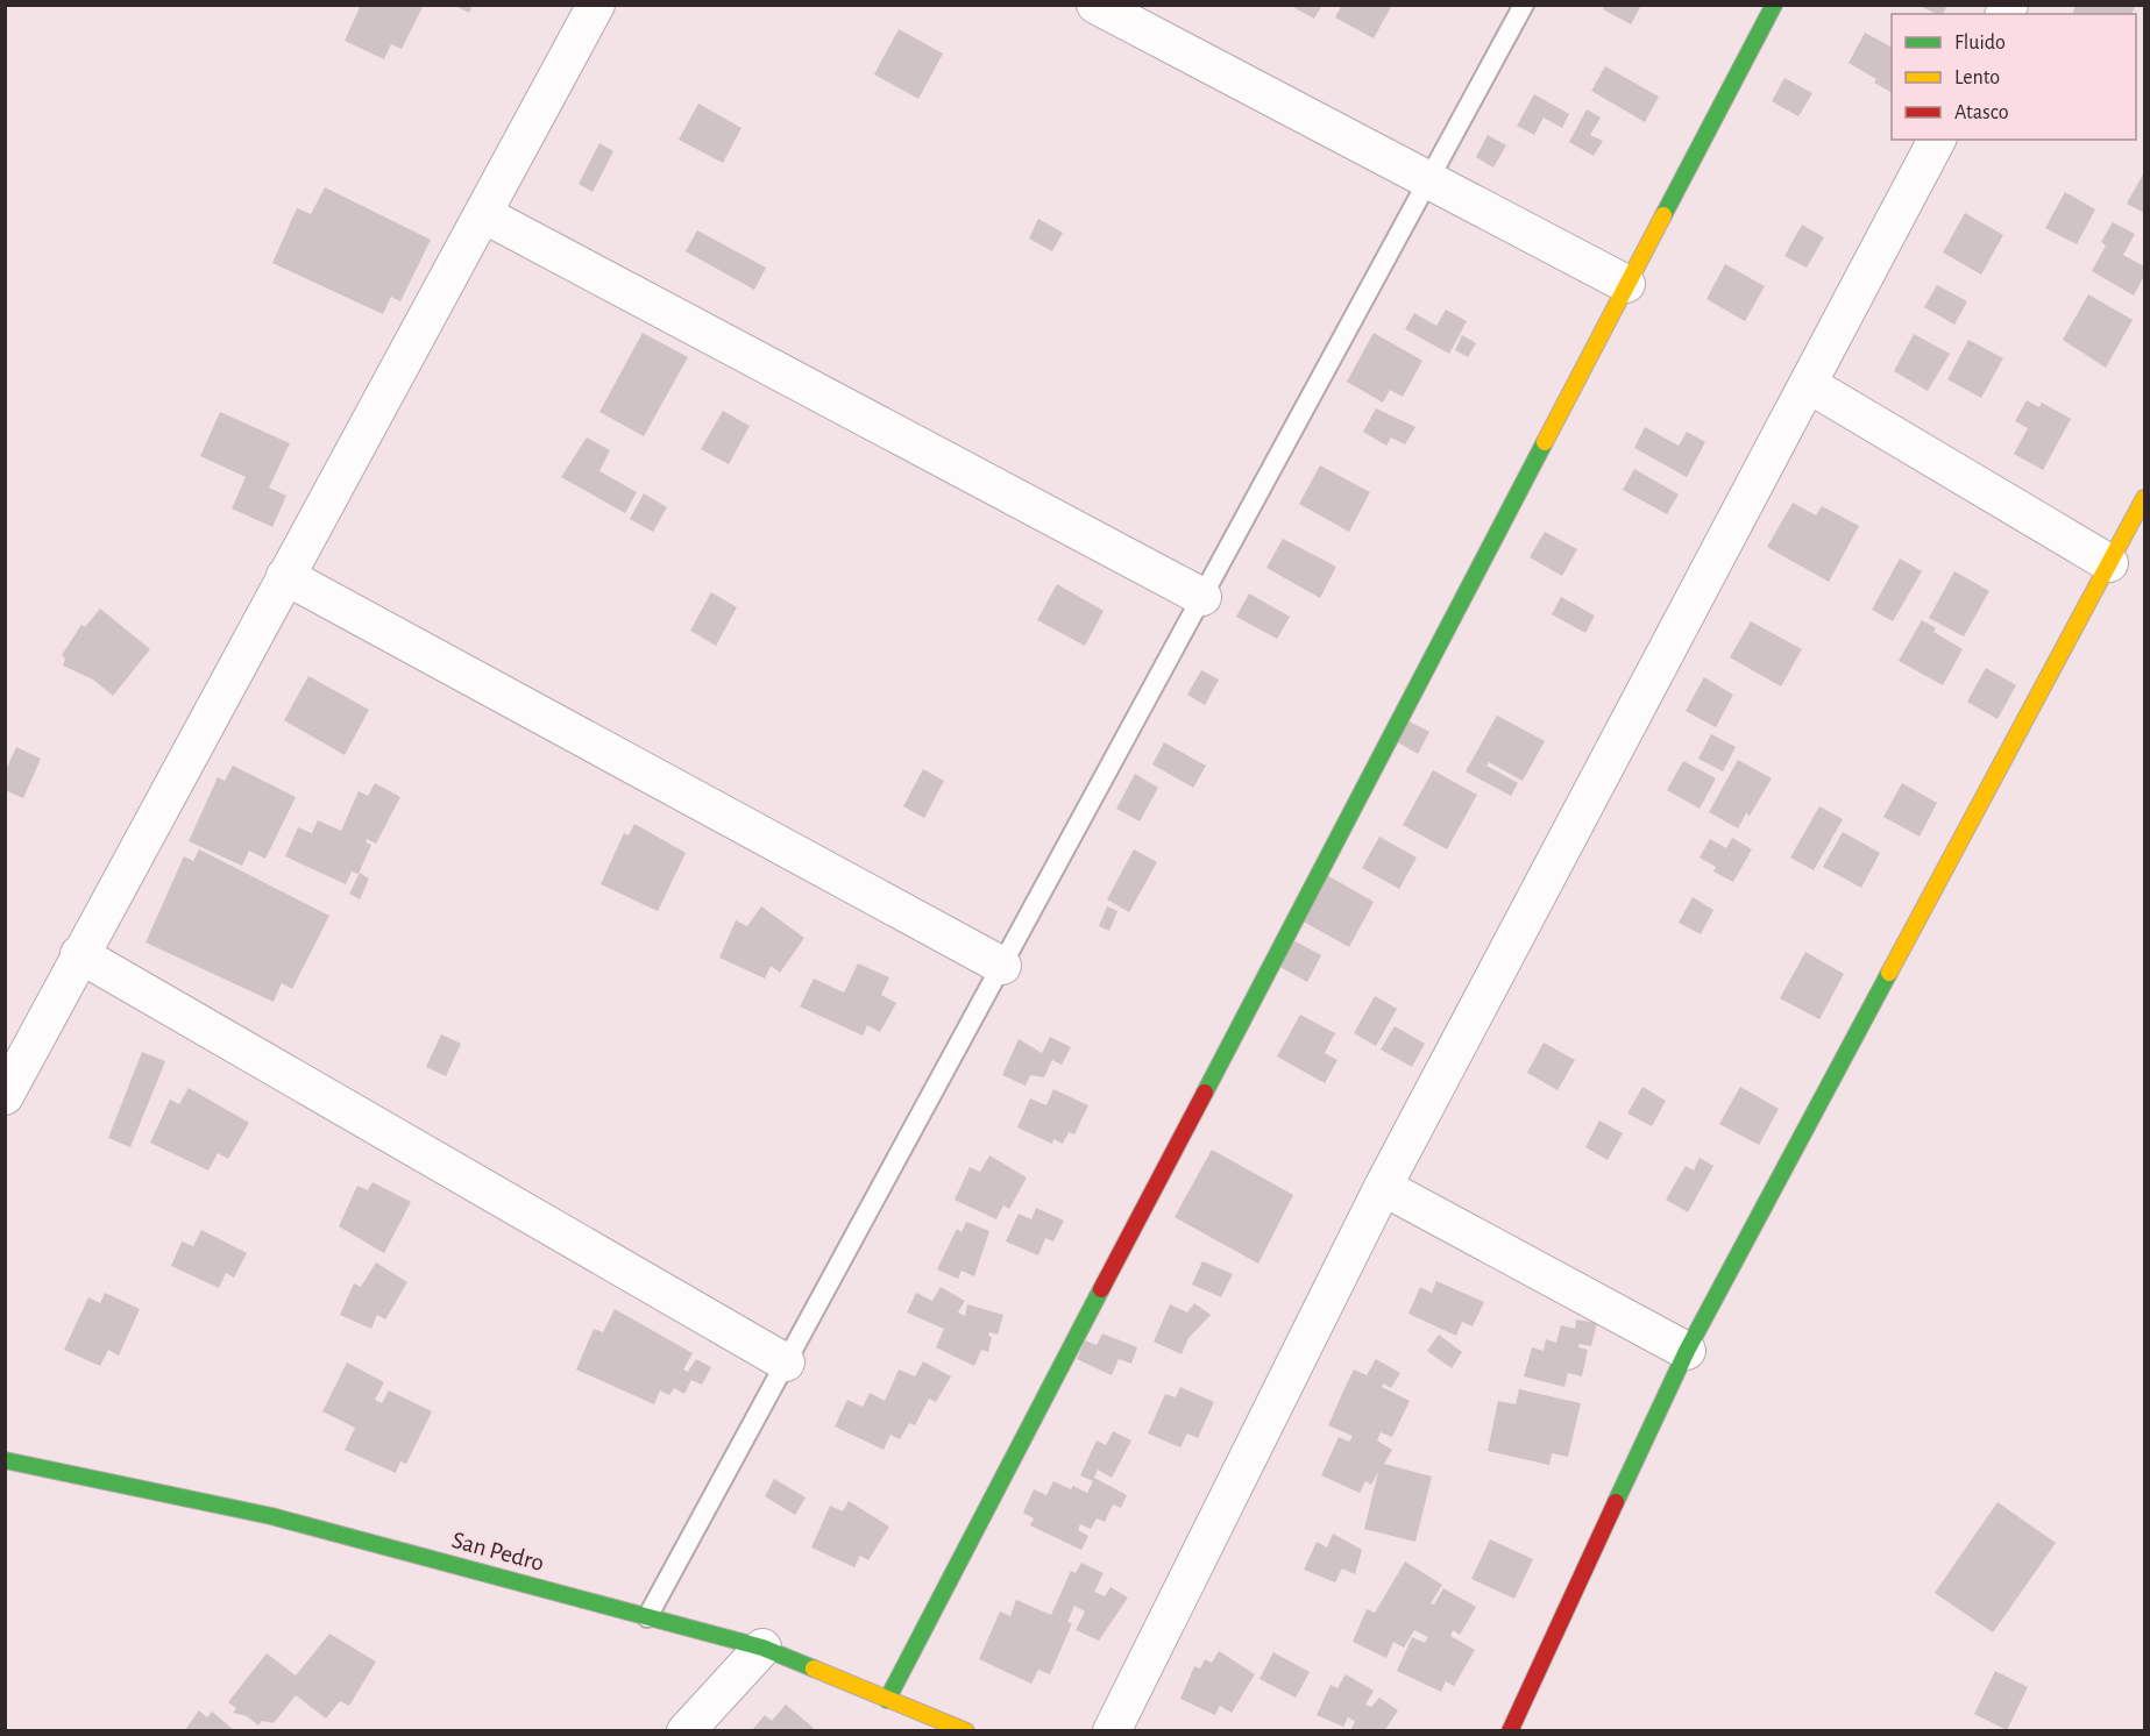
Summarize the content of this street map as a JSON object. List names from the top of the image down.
{
  "streets": {
    "street": ["San Pedro"]
  },
  "legend": ["Fluido", "Lento", "Atasco"]
}
